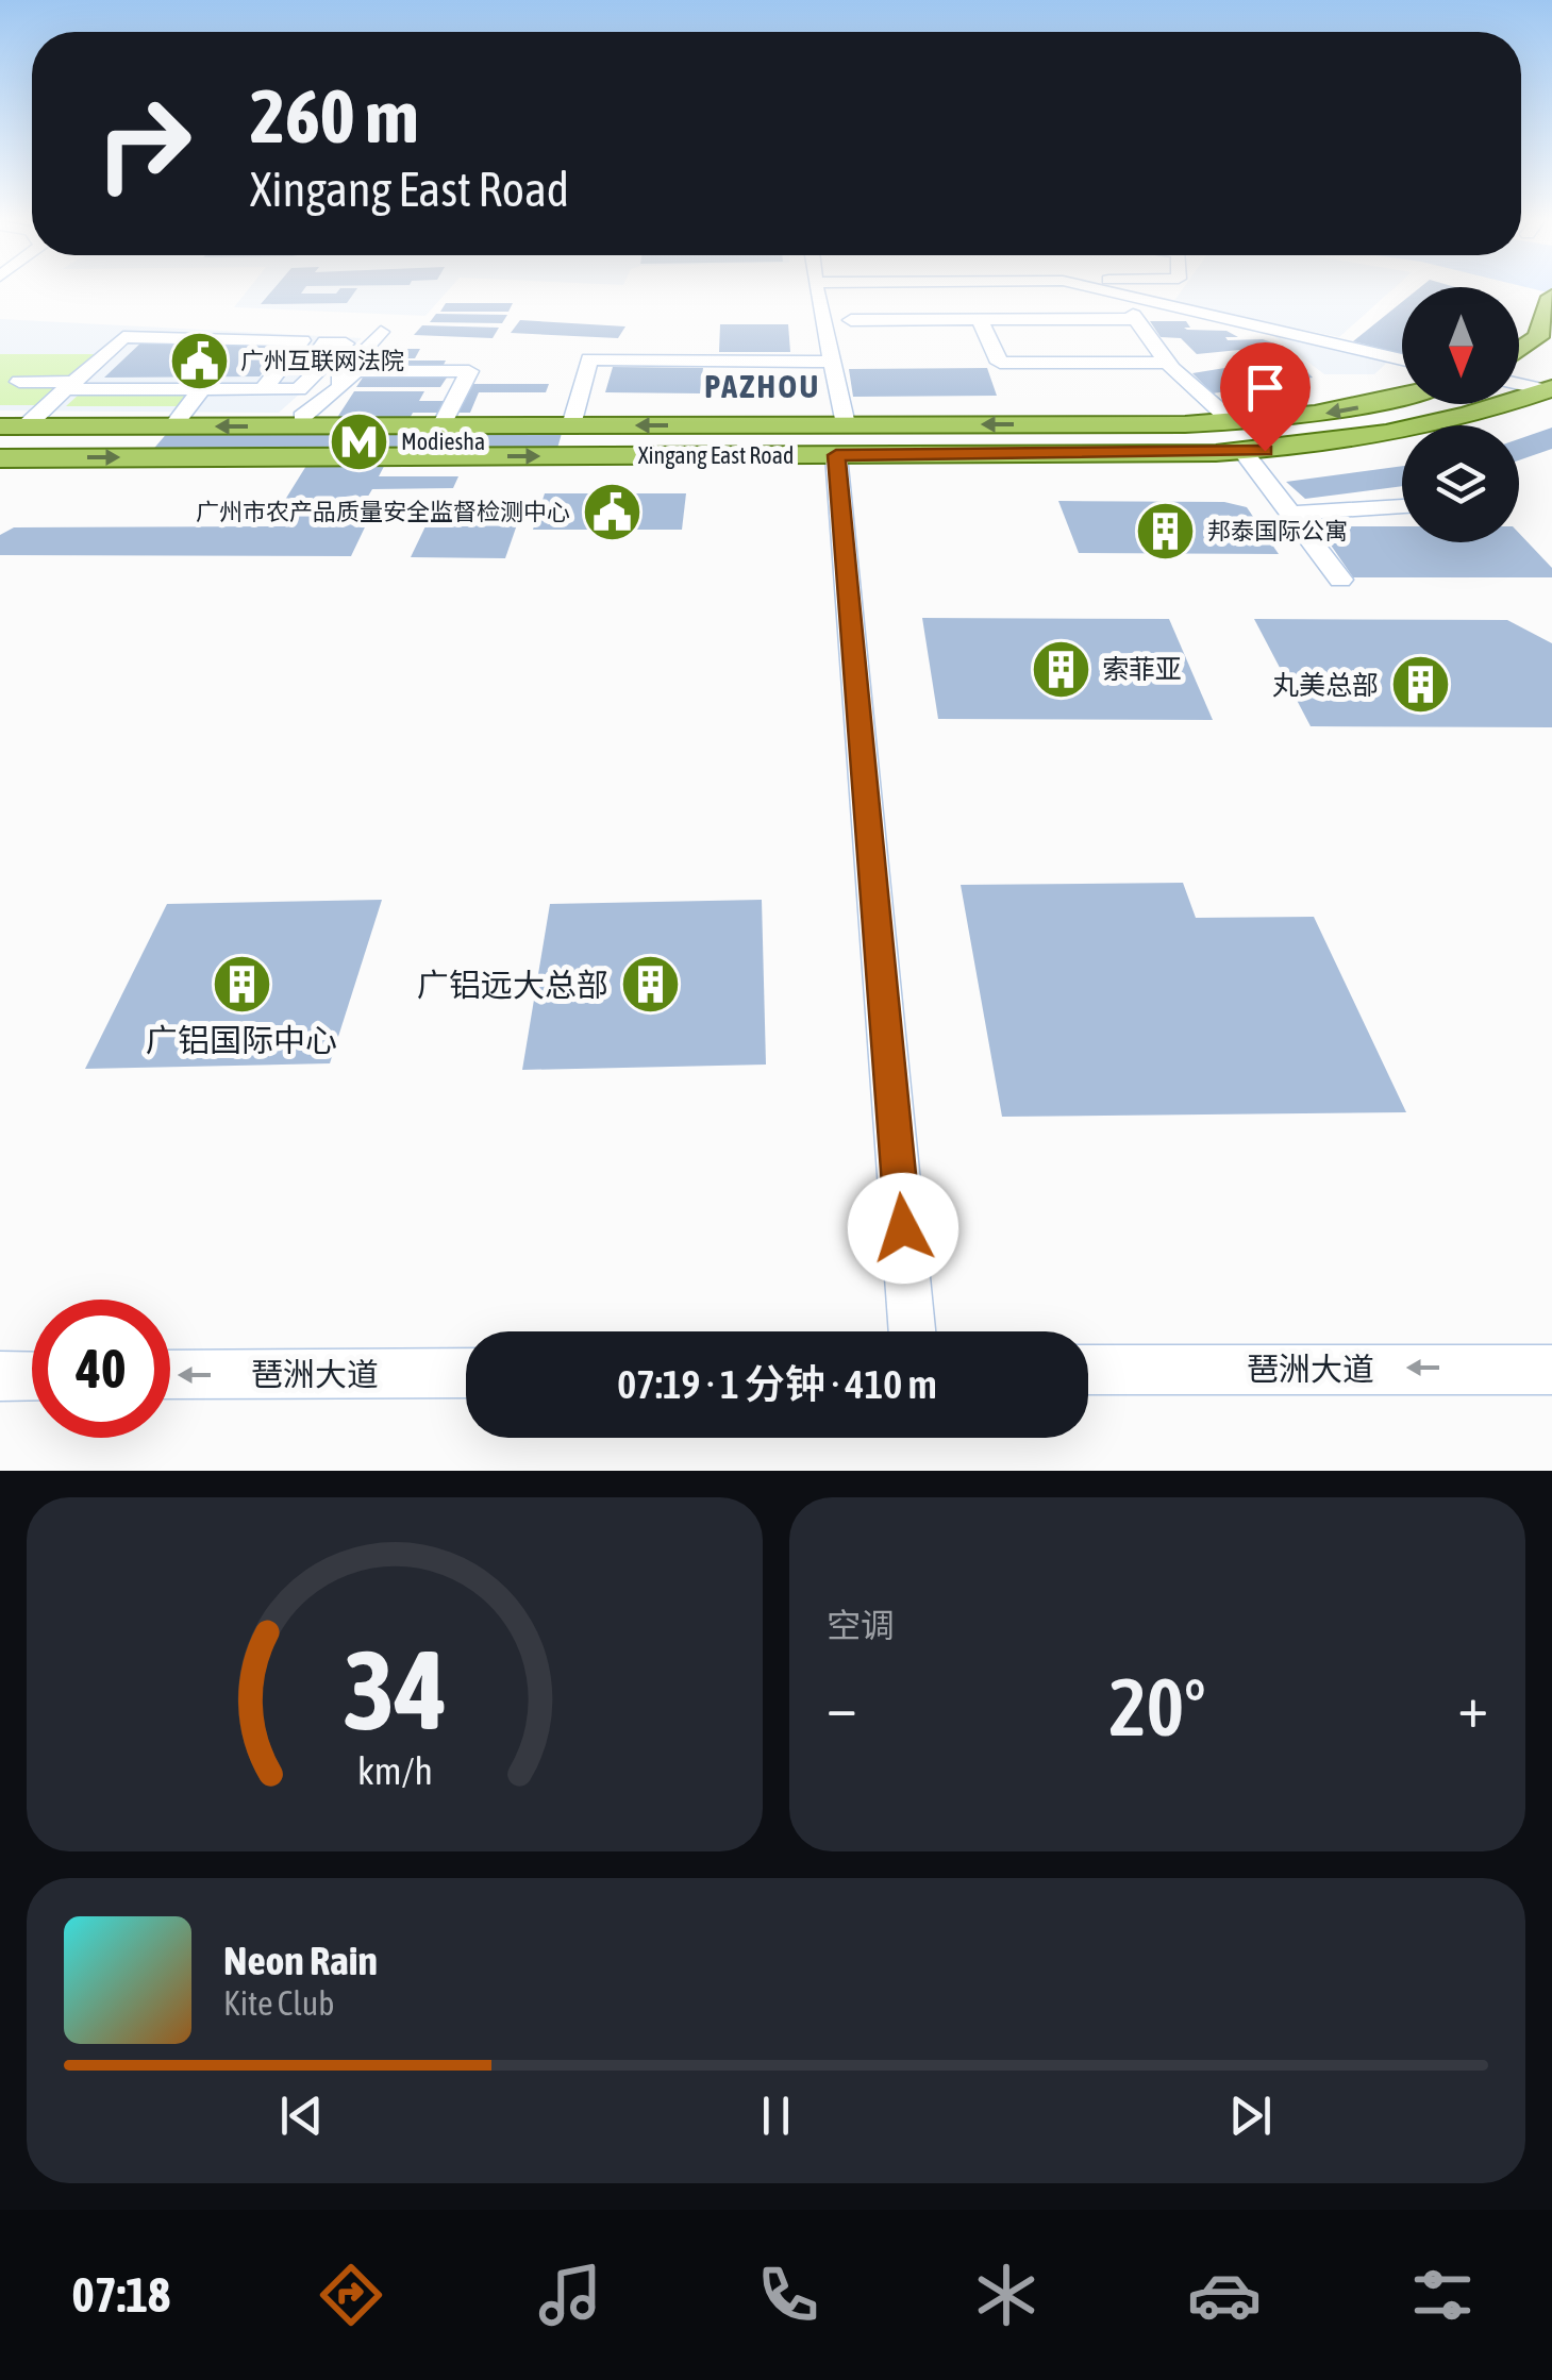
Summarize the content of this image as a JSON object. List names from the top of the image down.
{
  "streets": {
    "main road": ["Xingang East Road"],
    "street": ["琶洲大道"]
  },
  "one_way": ["琶洲大道"],
  "districts": ["PAZHOU"],
  "places": {
    "public building": ["广州互联网法院", "广州市农产品质量安全监督检测中心"],
    "metro station": ["Modiesha"],
    "building": [
      "邦泰国际公寓",
      "索菲亚",
      "丸美总部",
      "广铝国际中心",
      "广铝远大总部"
    ]
  },
  "north": "bottom",
  "page": {
    "turn": ["260 m", "Xingang East Road"],
    "limit": "40",
    "trip": "07:19 · 1 分钟 · 410 m",
    "tile": "空调",
    "heat": ["−", "20°", "+"],
    "song": ["Neon Rain", "Kite Club"],
    "tabs": "07:18",
    "gauge": ["34", "km/h"]
  }
}
